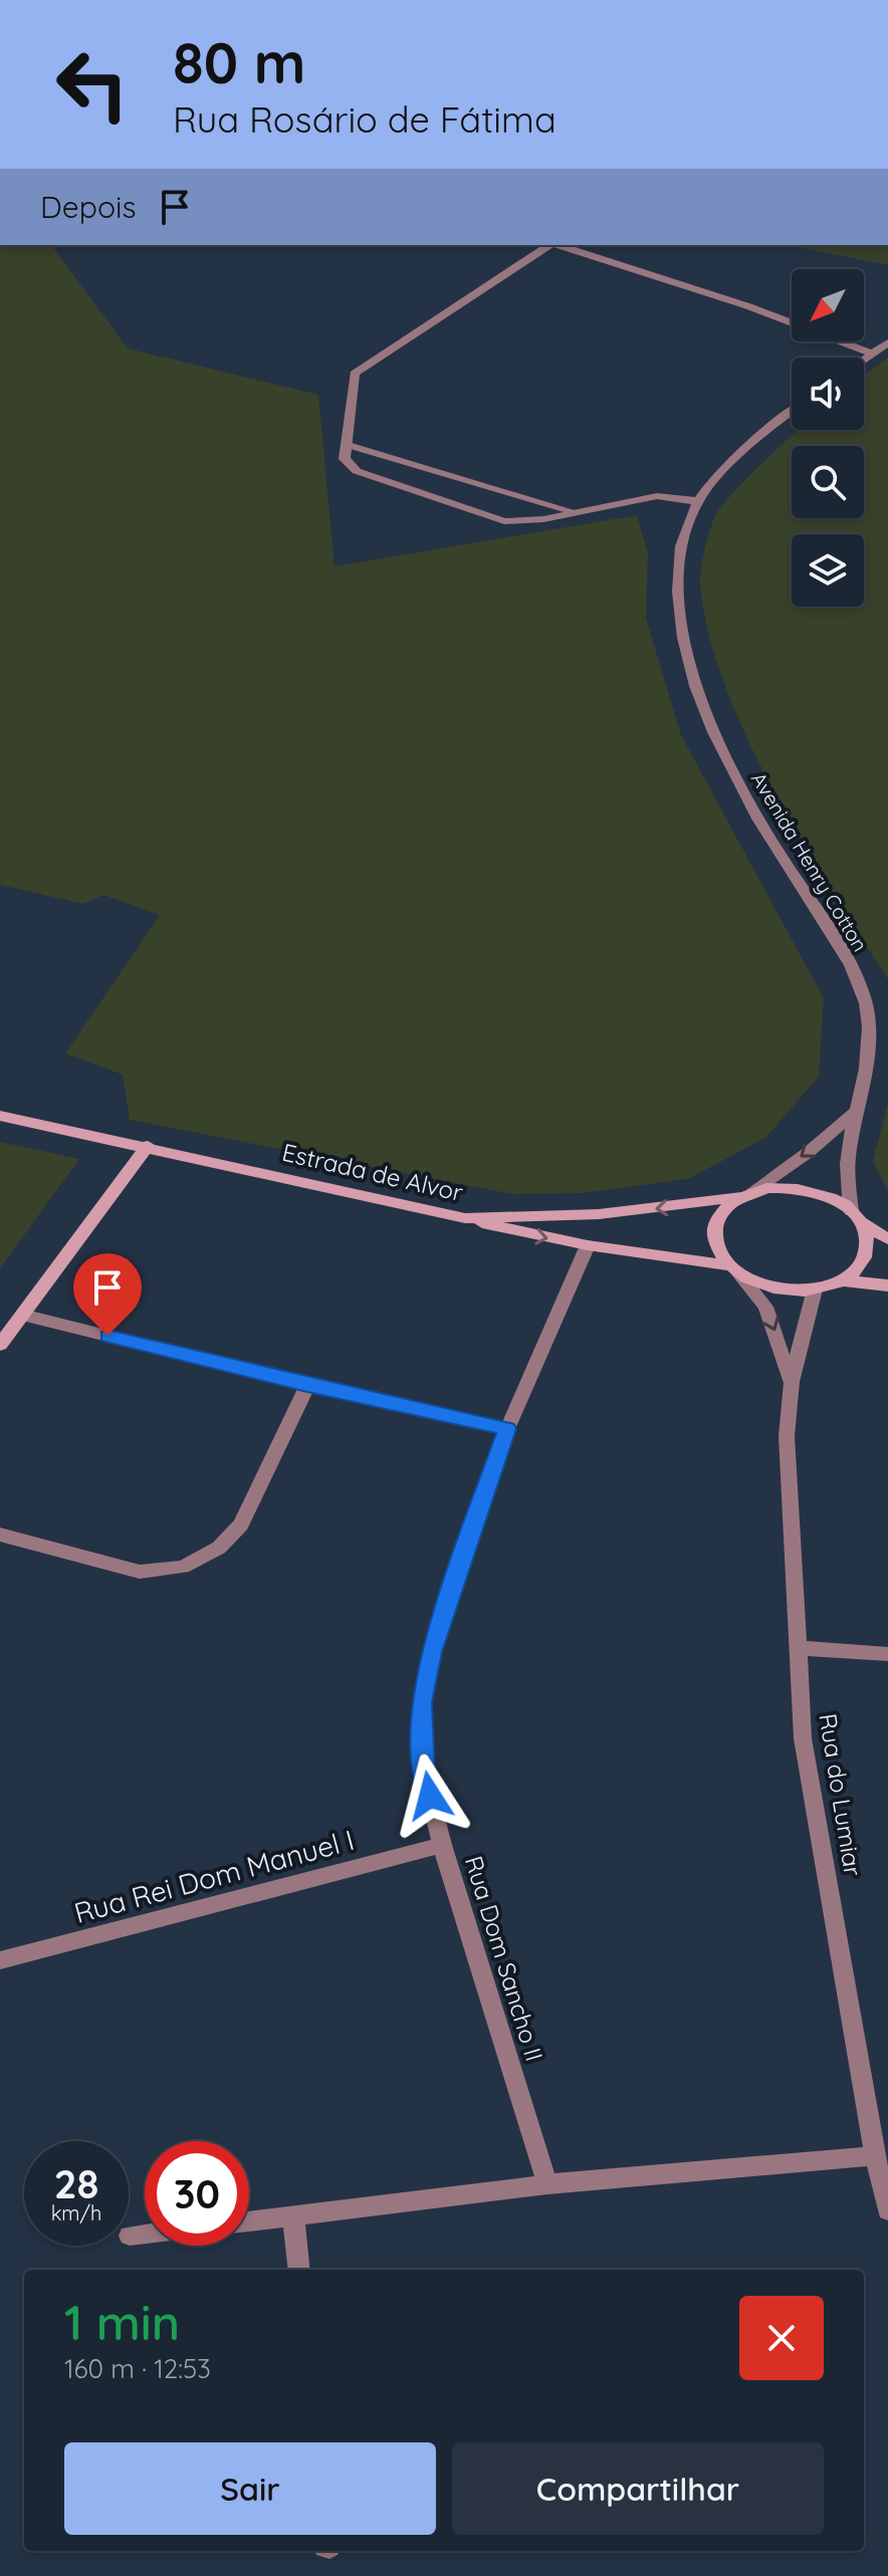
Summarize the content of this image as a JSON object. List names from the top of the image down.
{
  "streets": {
    "street": [
      "Avenida Henry Cotton",
      "Estrada de Alvor",
      "Rua do Lumiar",
      "Rua Rei Dom Manuel I",
      "Rua Dom Sancho II"
    ]
  },
  "crossings": [
    ["Avenida Henry Cotton", "Estrada de Alvor"],
    ["Avenida Henry Cotton", "Rua do Lumiar"],
    ["Estrada de Alvor", "Rua do Lumiar"],
    ["Rua Rei Dom Manuel I", "Rua Dom Sancho II"]
  ],
  "north": "bottom left",
  "page": {
    "turn": ["80 m", "Rua Rosário de Fátima"],
    "then": "Depois",
    "speed": "28 km/h",
    "limit": "30",
    "heading": ["1 min", "160 m · 12:53"],
    "buttons": ["Sair", "Compartilhar"]
  }
}
